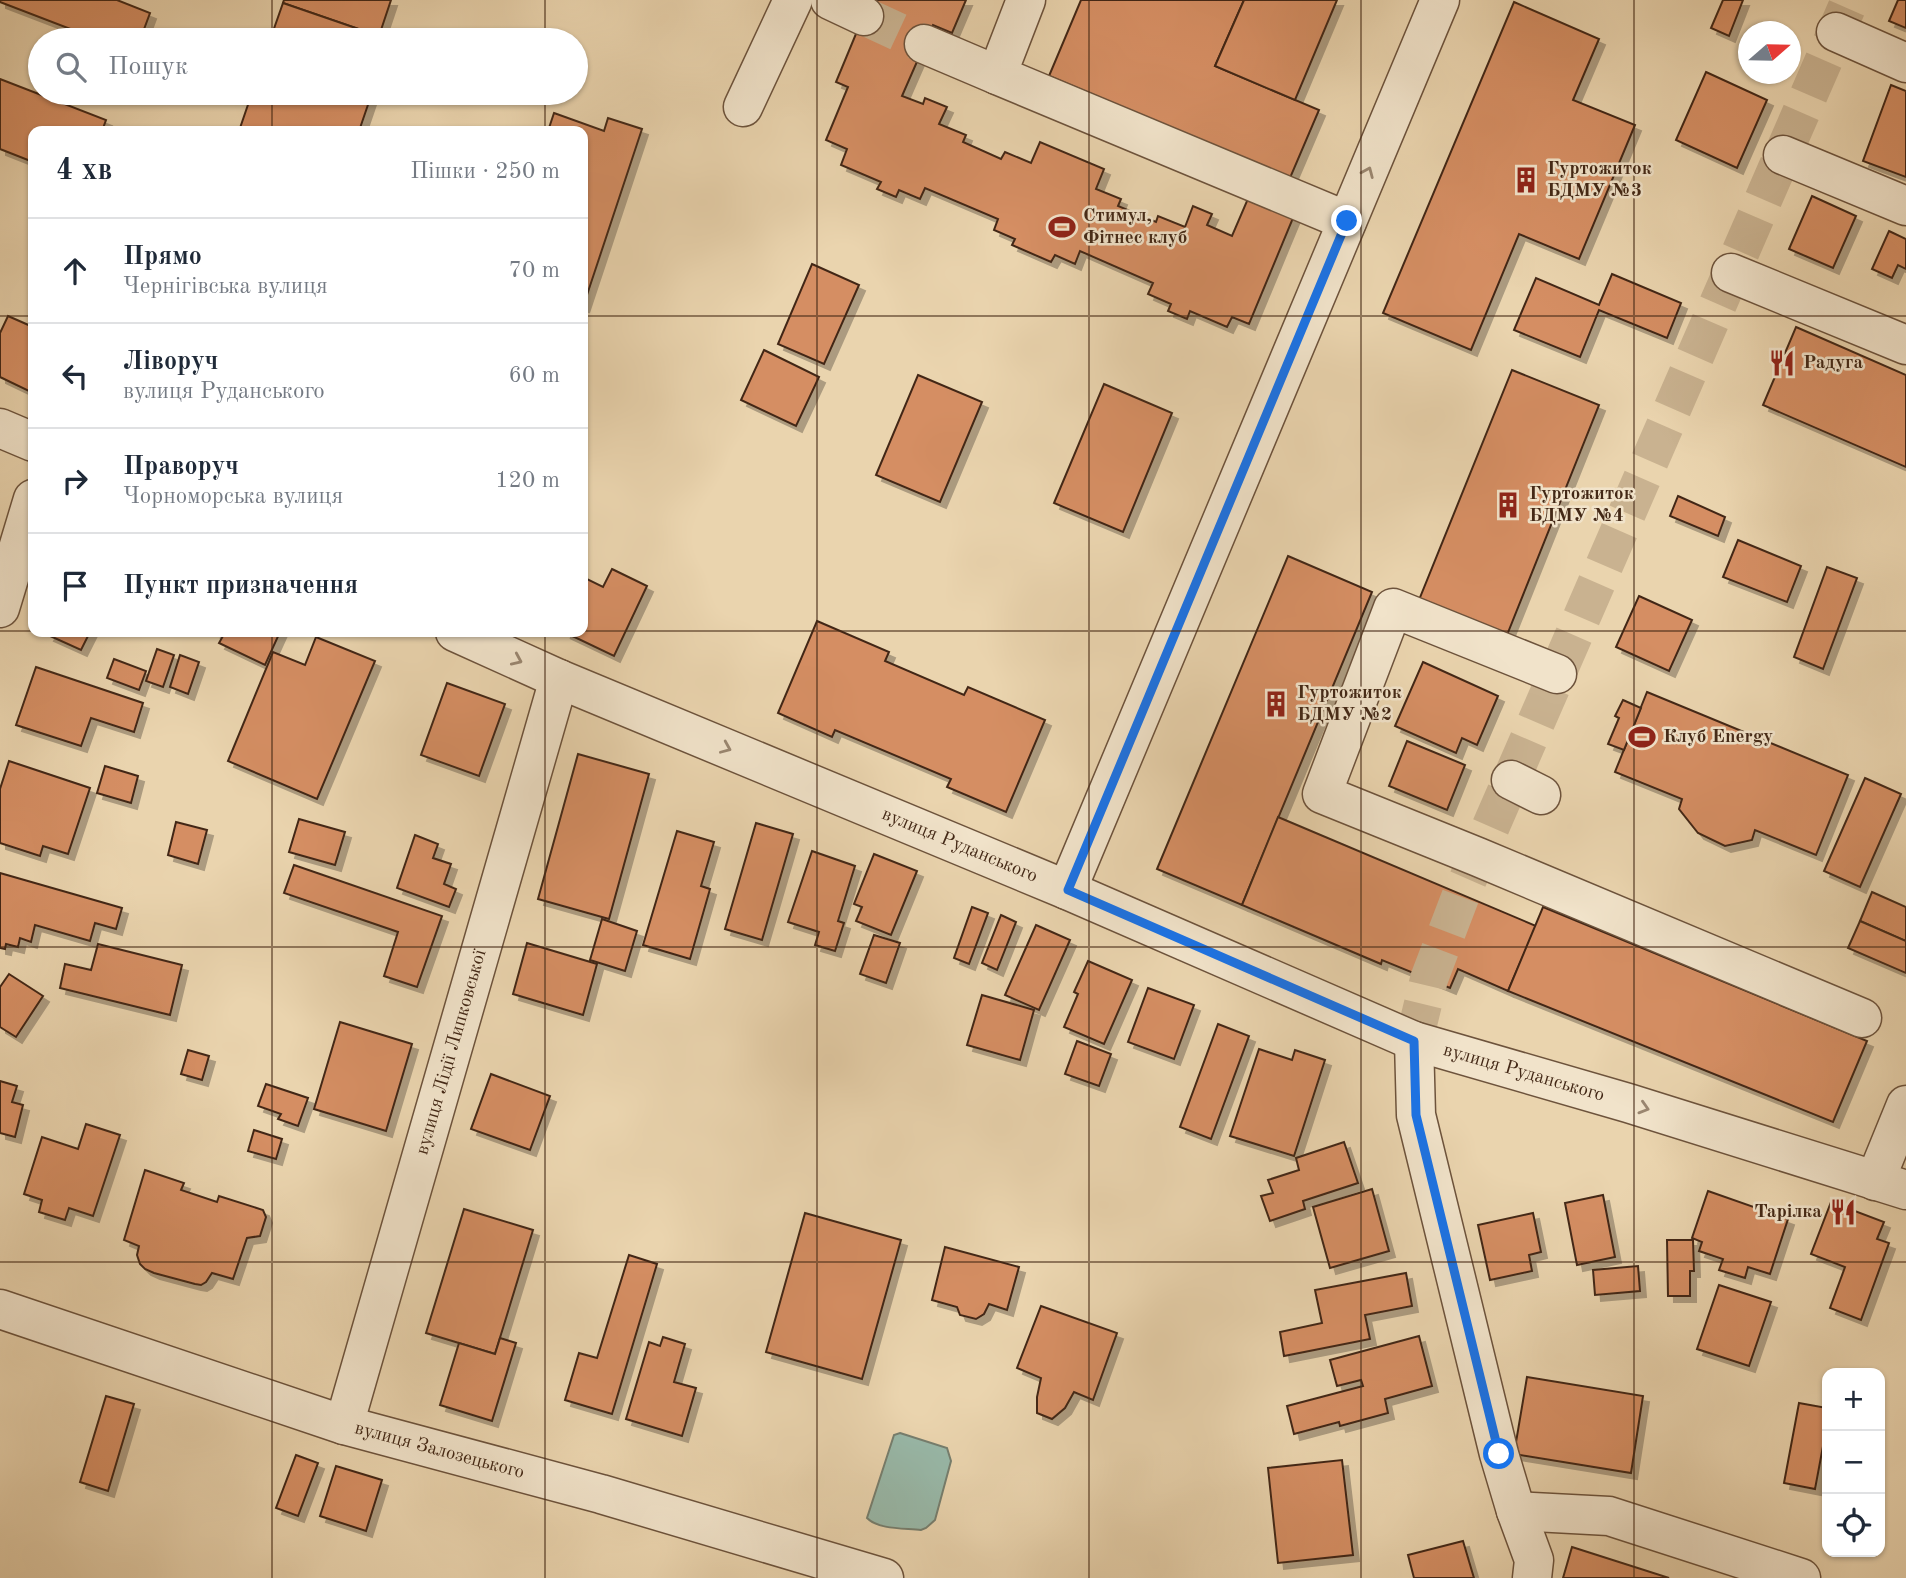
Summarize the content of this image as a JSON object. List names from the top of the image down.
{
  "streets": {
    "street": ["вулиця Руданського", "вулиця Лідії Липковської", "вулиця Залозецького"]
  },
  "crossings": [
    ["вулиця Руданського", "вулиця Лідії Липковської"],
    ["вулиця Лідії Липковської", "вулиця Залозецького"]
  ],
  "one_way": ["вулиця Руданського"],
  "places": {
    "building": ["Гуртожиток БДМУ №3", "Гуртожиток БДМУ №4", "Гуртожиток БДМУ №2"],
    "sports": ["Стимул, Фітнес клуб", "Клуб Energy"],
    "restaurant": ["Радуга", "Тарiлка"]
  },
  "north": "right",
  "page": {
    "search": "Пошук",
    "heading": ["4 хв", "Пішки · 250 m"],
    "list": [
      ["Прямо", "Чернігівська вулиця", "70 m"],
      ["Ліворуч", "вулиця Руданського", "60 m"],
      ["Праворуч", "Чорноморська вулиця", "120 m"],
      "Пункт призначення"
    ],
    "map_buttons": ["+", "−"]
  }
}
